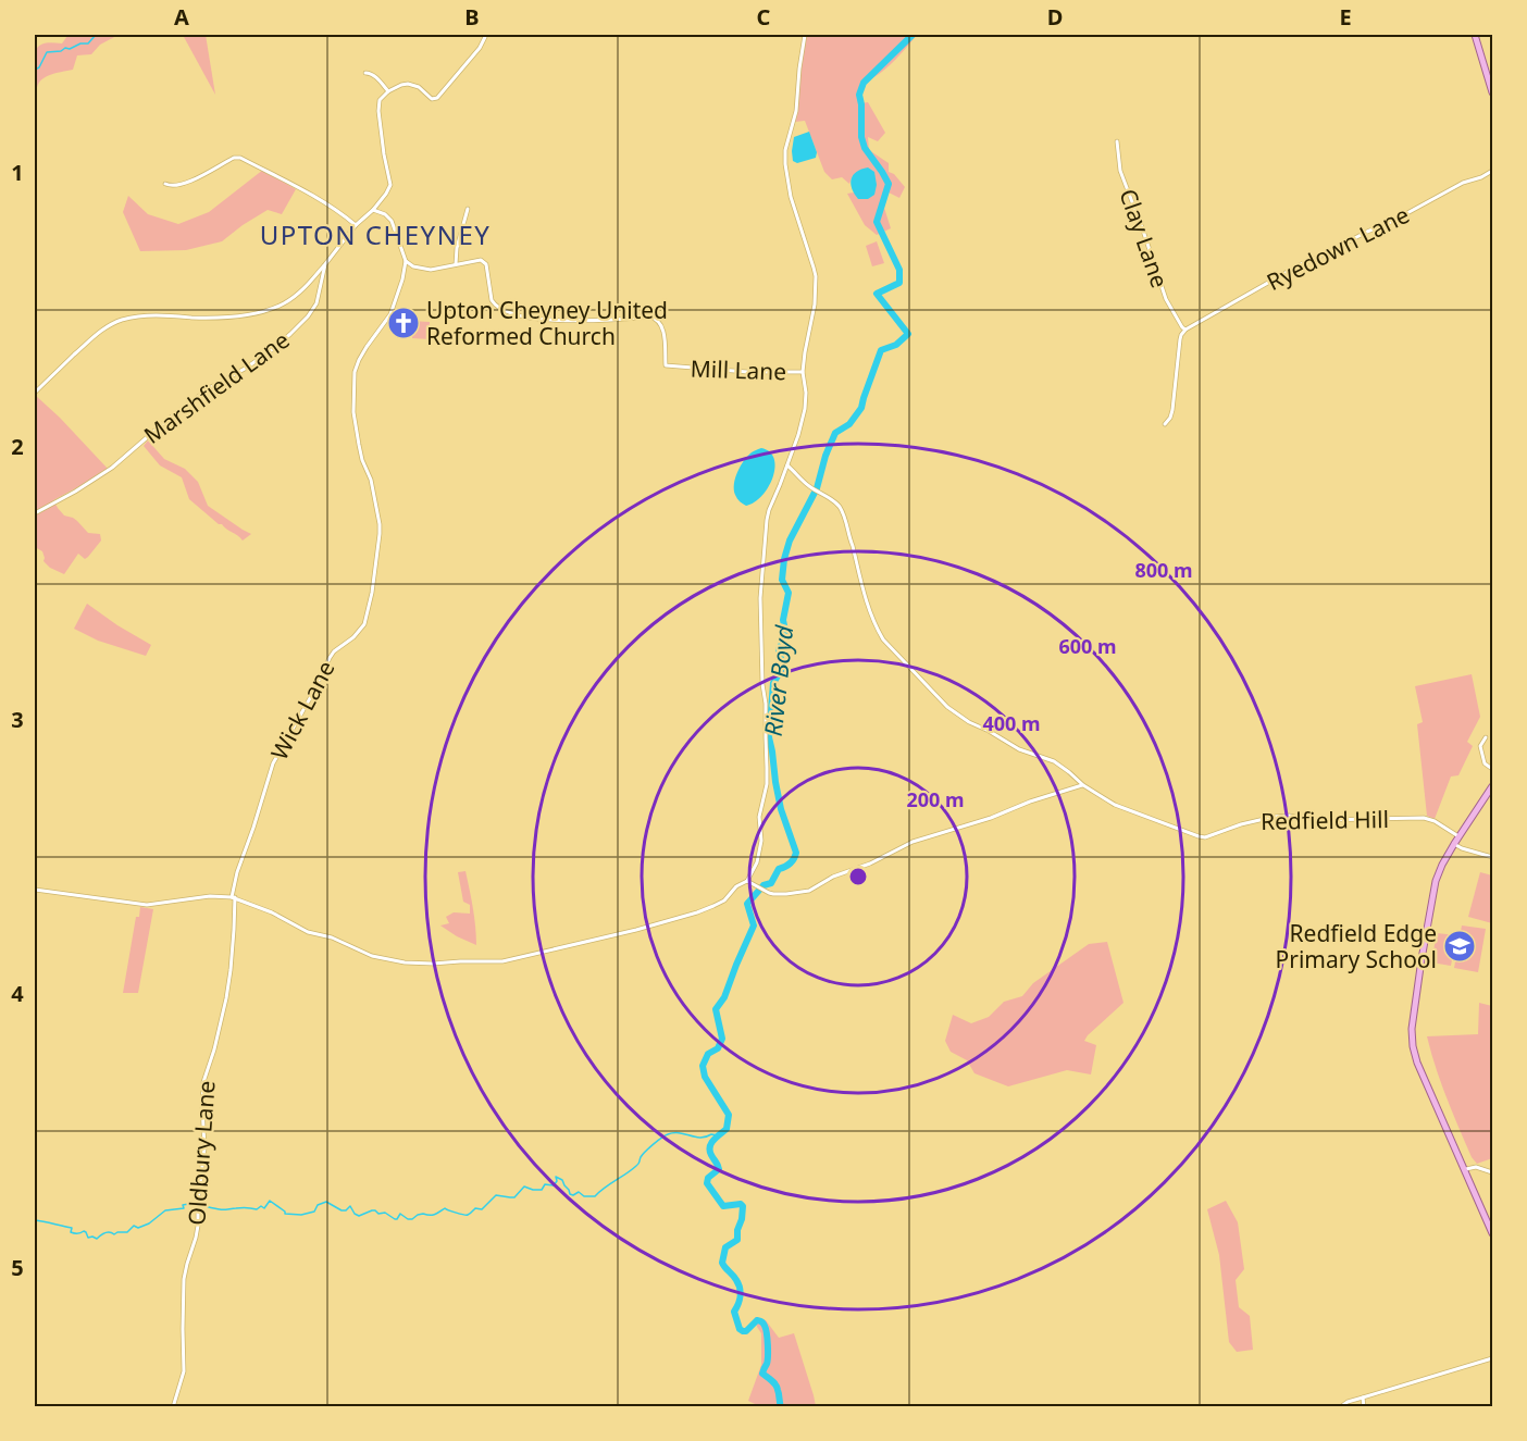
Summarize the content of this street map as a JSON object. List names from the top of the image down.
{
  "streets": {
    "street": [
      "Clay Lane",
      "Ryedown Lane",
      "Mill Lane",
      "Marshfield Lane",
      "Wick Lane",
      "Redfield Hill",
      "Oldbury Lane"
    ]
  },
  "crossings": [
    ["Clay Lane", "Ryedown Lane"],
    ["Mill Lane", "Wick Lane"],
    ["Wick Lane", "Oldbury Lane"]
  ],
  "districts": ["UPTON CHEYNEY"],
  "water": ["River Boyd"],
  "places": {
    "church": ["Upton Cheyney United Reformed Church"],
    "school or university": ["Redfield Edge Primary School"]
  },
  "grid": {
    "columns": [
      "A",
      "B",
      "C",
      "D",
      "E"
    ],
    "rows": [
      "1",
      "2",
      "3",
      "4",
      "5"
    ]
  },
  "rings": [
    "800 m",
    "600 m",
    "400 m",
    "200 m"
  ]
}
